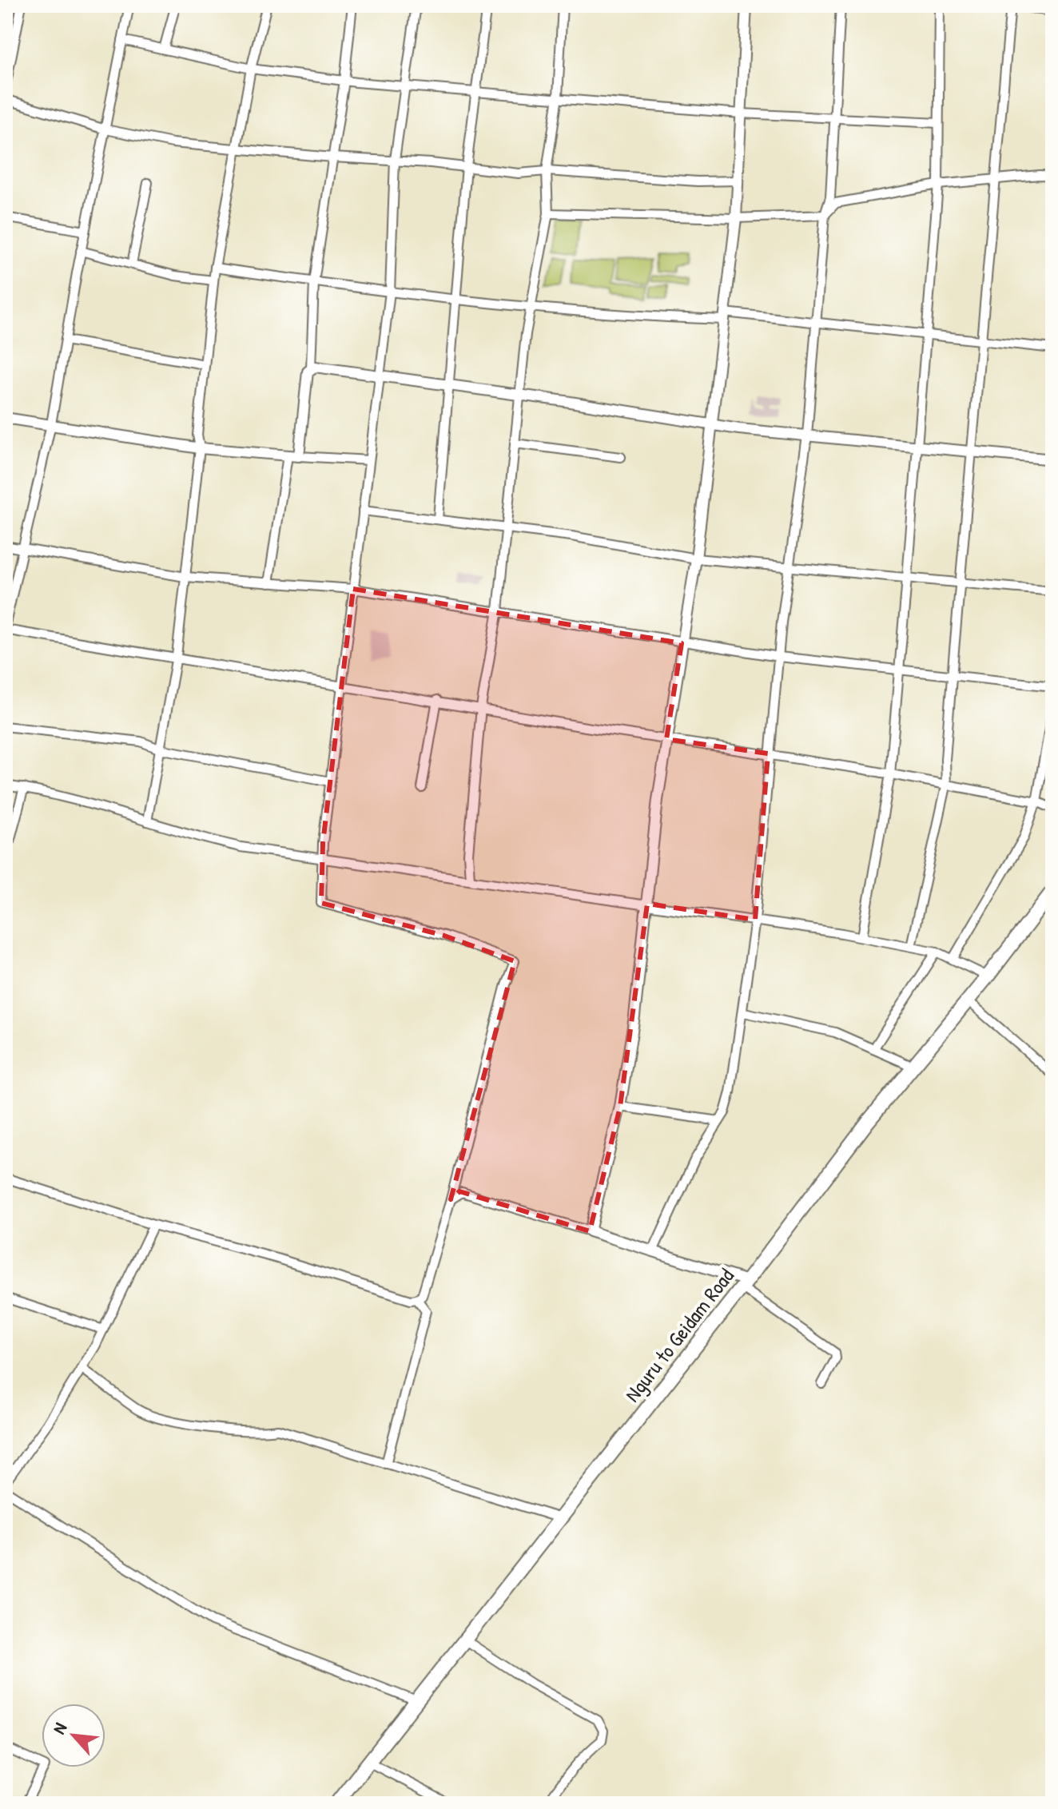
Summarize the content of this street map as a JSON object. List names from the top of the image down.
{
  "streets": {
    "main road": ["Nguru to Geidam Road"]
  },
  "north": "top left"
}
